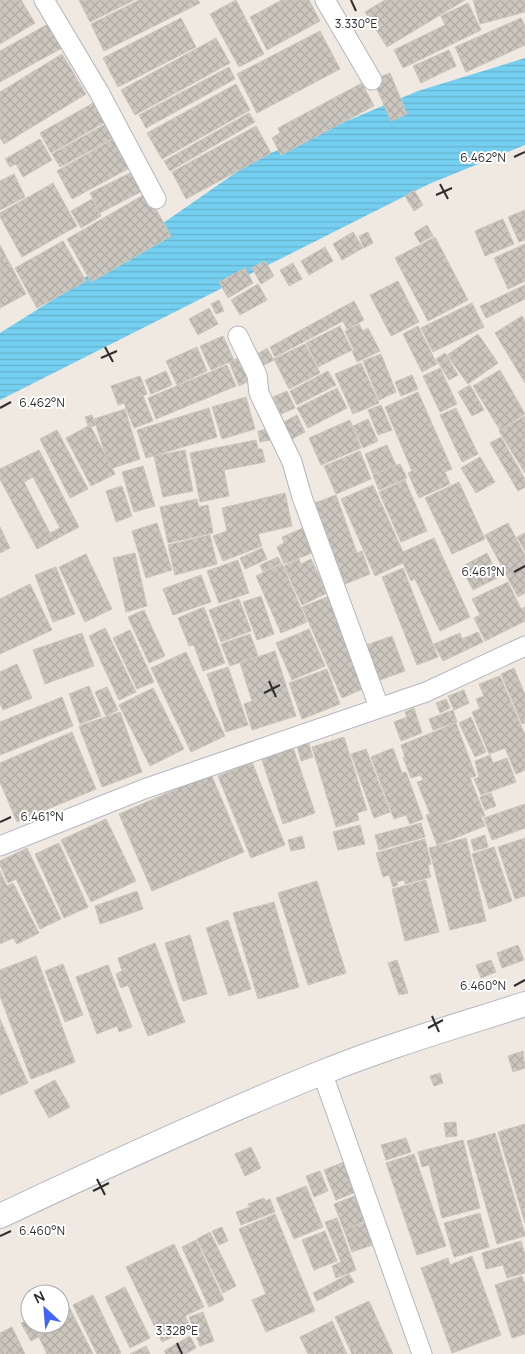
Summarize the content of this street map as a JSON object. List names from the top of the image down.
{
  "north": "top left",
  "coordinates": [
    "3.330°E",
    "6.462°N",
    "6.461°N",
    "6.460°N",
    "3.328°E"
  ]
}
